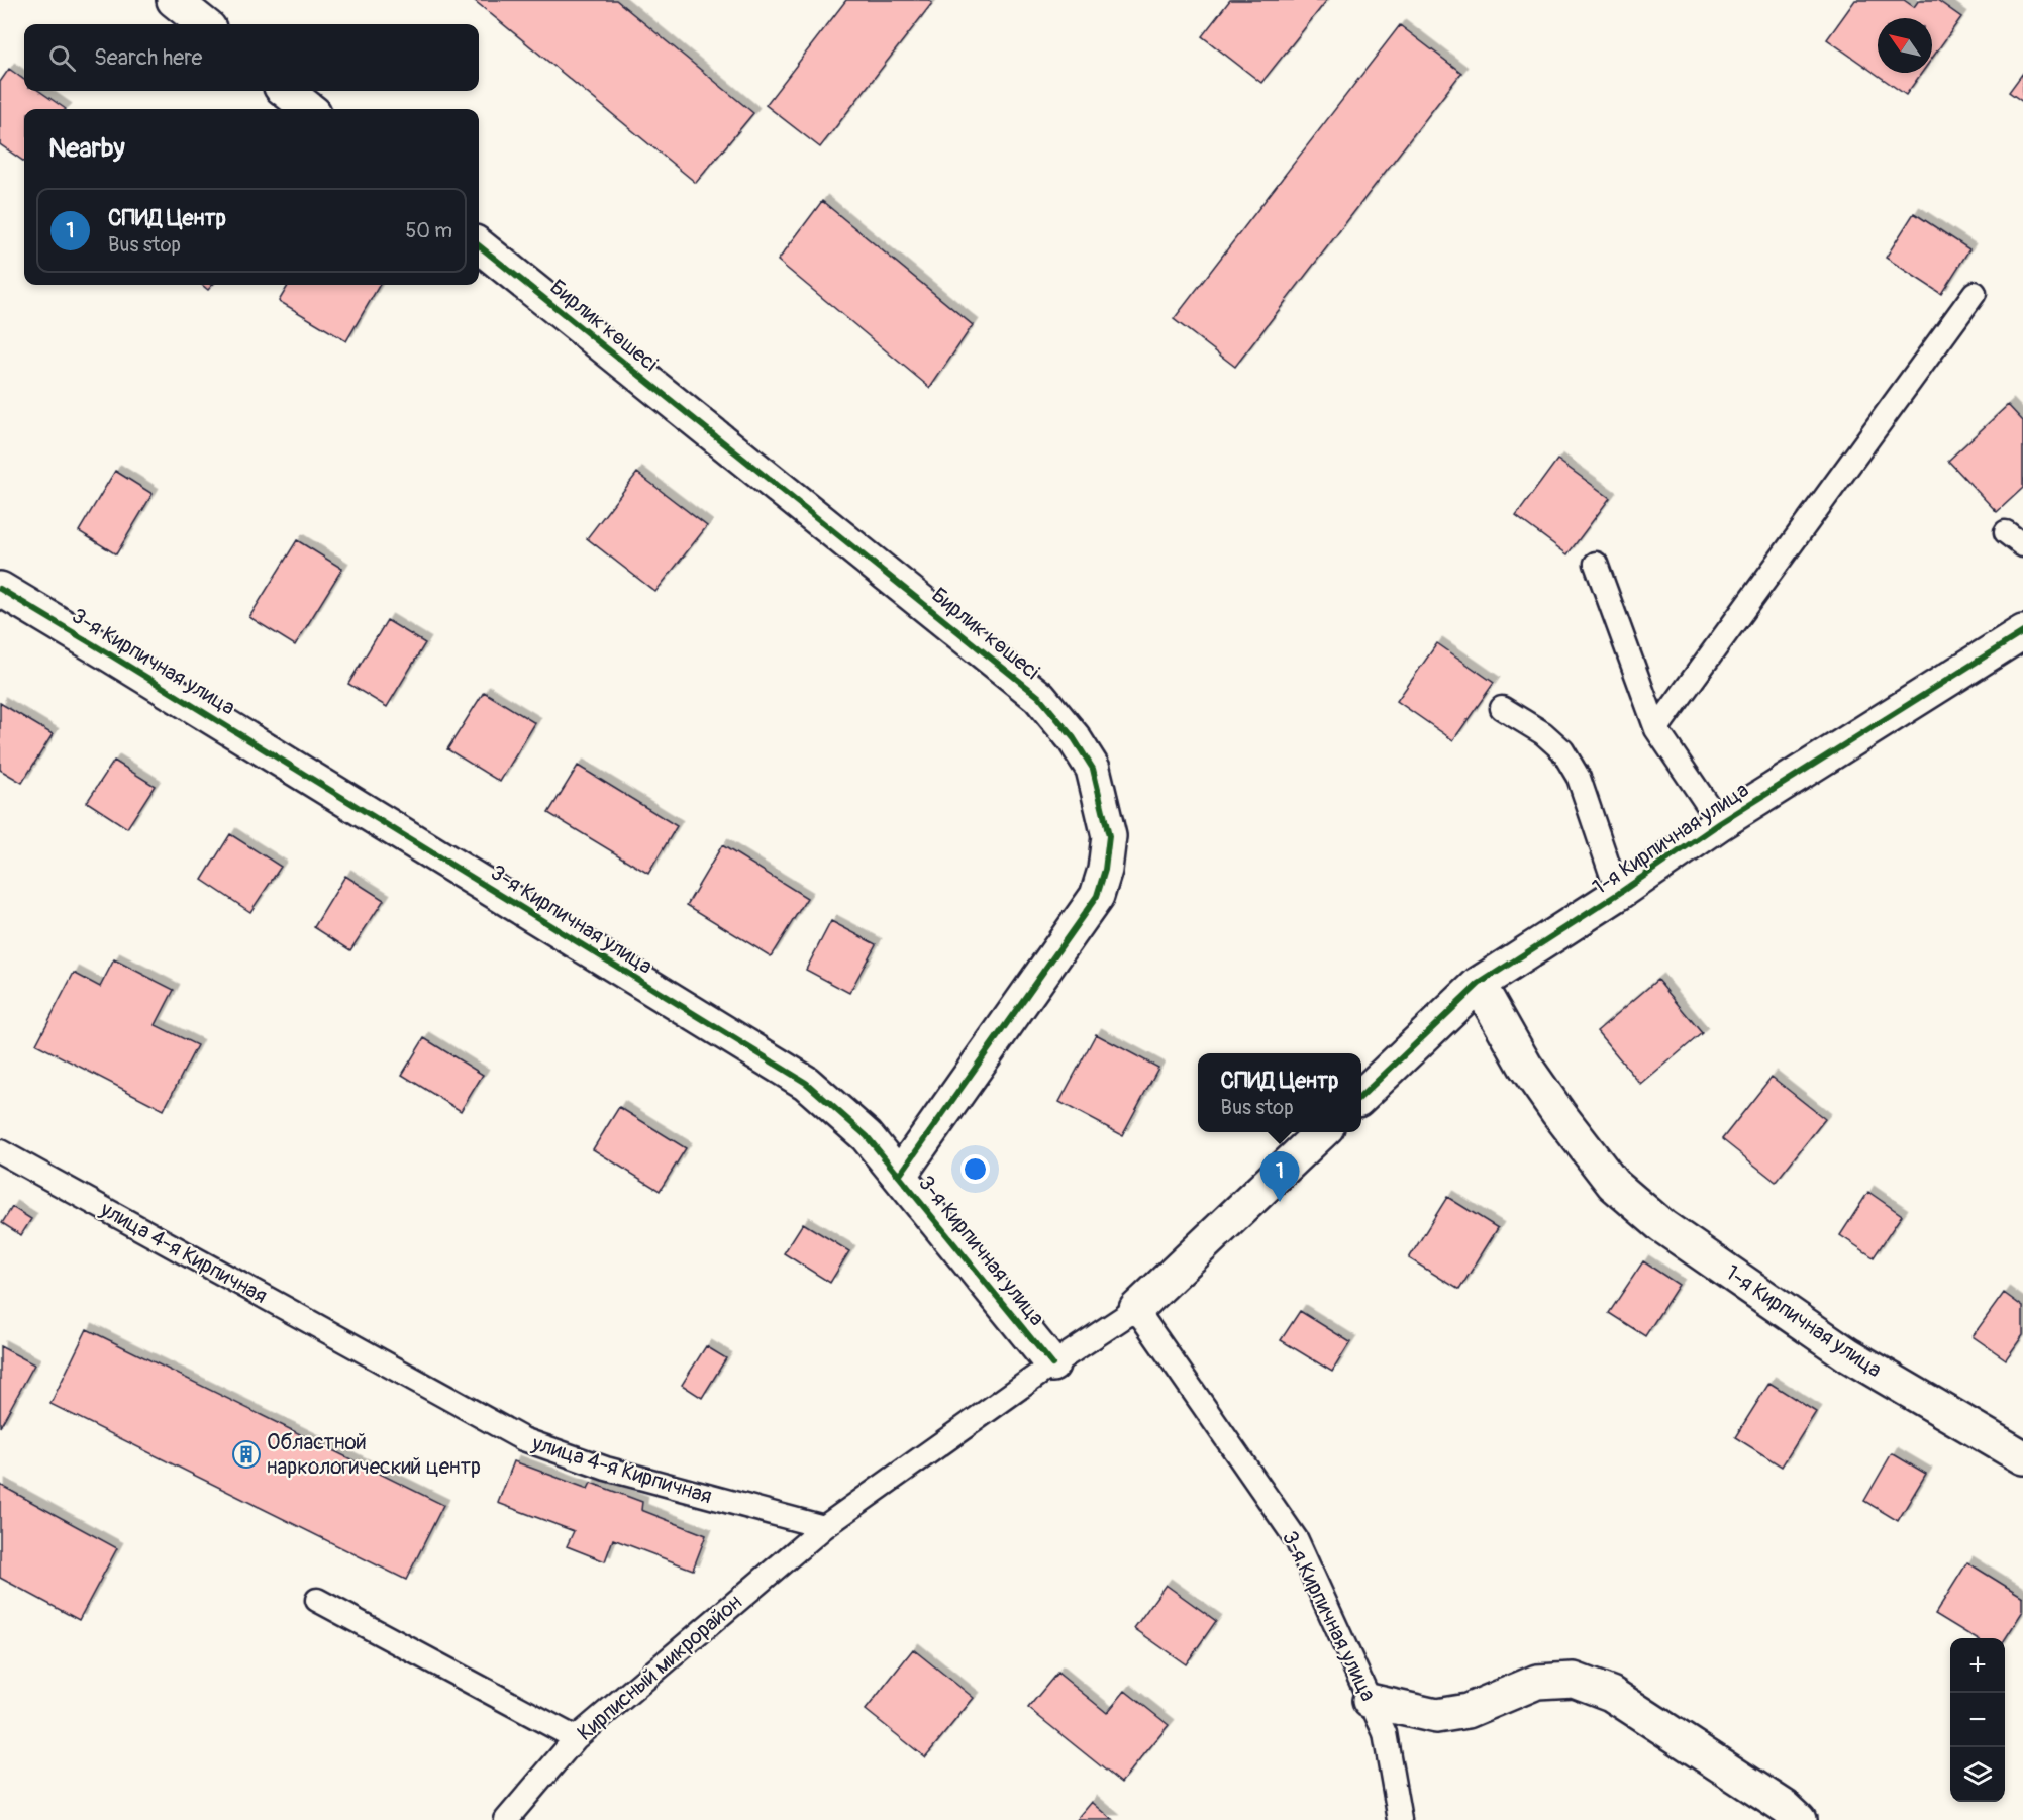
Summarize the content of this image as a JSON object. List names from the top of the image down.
{
  "streets": {
    "street": ["Бирлик көшесі", "3-я Кирпичная улица", "1-я Кирпичная улица"],
    "lane": ["улица 4-я Кирпичная", "Кирписный микрорайон"]
  },
  "crossings": [
    ["Бирлик көшесі", "3-я Кирпичная улица"],
    ["улица 4-я Кирпичная", "Кирписный микрорайон"]
  ],
  "places": {
    "building": ["Областной наркологический центр"]
  },
  "north": "top left",
  "page": {
    "search": "Search here",
    "heading": "Nearby",
    "list": [
      {
        "mark": "1",
        "name": "СПИД Центр",
        "note": "Bus stop",
        "value": "50 m"
      }
    ],
    "popup": ["СПИД Центр", "Bus stop"],
    "pins": "1",
    "map_buttons": ["+", "−"]
  }
}
